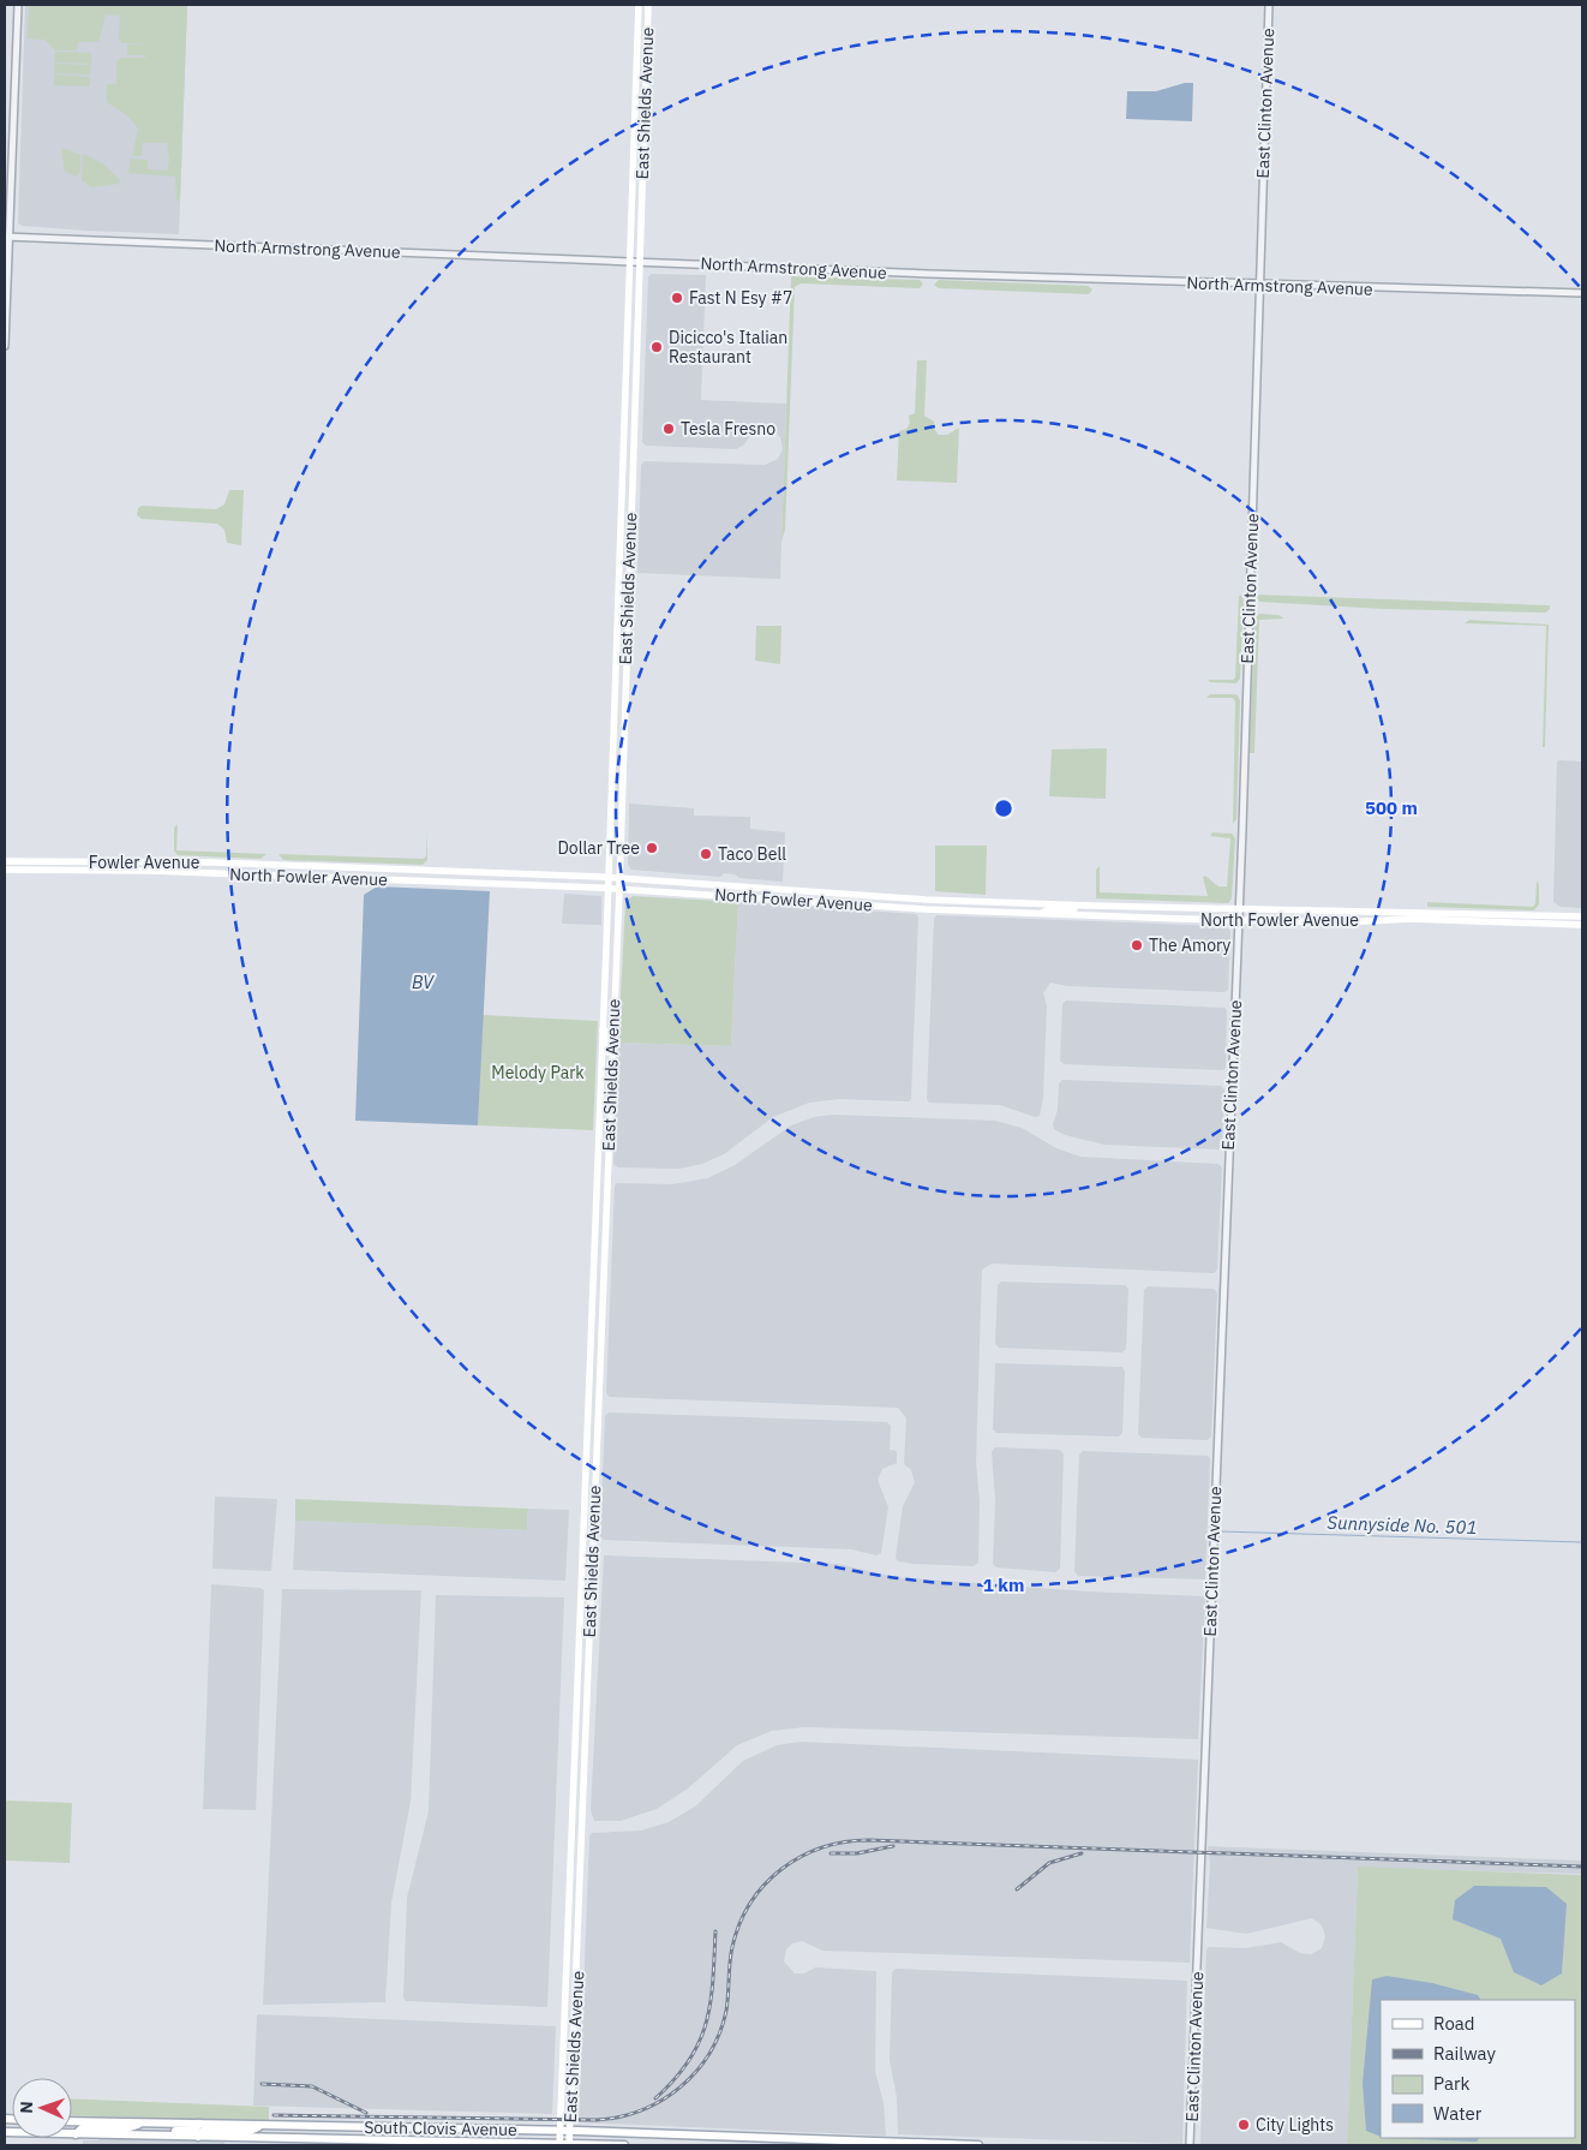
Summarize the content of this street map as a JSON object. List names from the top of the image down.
{
  "streets": {
    "main road": [
      "East Shields Avenue",
      "Fowler Avenue",
      "North Fowler Avenue",
      "South Clovis Avenue"
    ],
    "street": ["East Clinton Avenue", "North Armstrong Avenue"]
  },
  "crossings": [
    ["East Shields Avenue", "North Armstrong Avenue"],
    ["East Shields Avenue", "Fowler Avenue"],
    ["East Shields Avenue", "North Fowler Avenue"],
    ["East Shields Avenue", "South Clovis Avenue"],
    ["East Clinton Avenue", "North Armstrong Avenue"],
    ["East Clinton Avenue", "North Fowler Avenue"],
    ["Fowler Avenue", "North Fowler Avenue"]
  ],
  "water": ["BV", "Sunnyside No. 501"],
  "parks": ["Melody Park"],
  "places": [
    "Fast N Esy #7",
    "Dicicco's Italian Restaurant",
    "Tesla Fresno",
    "Dollar Tree",
    "Taco Bell",
    "The Amory",
    "City Lights"
  ],
  "legend": [
    "Road",
    "Railway",
    "Park",
    "Water"
  ],
  "north": "left",
  "rings": ["500 m", "1 km"]
}
